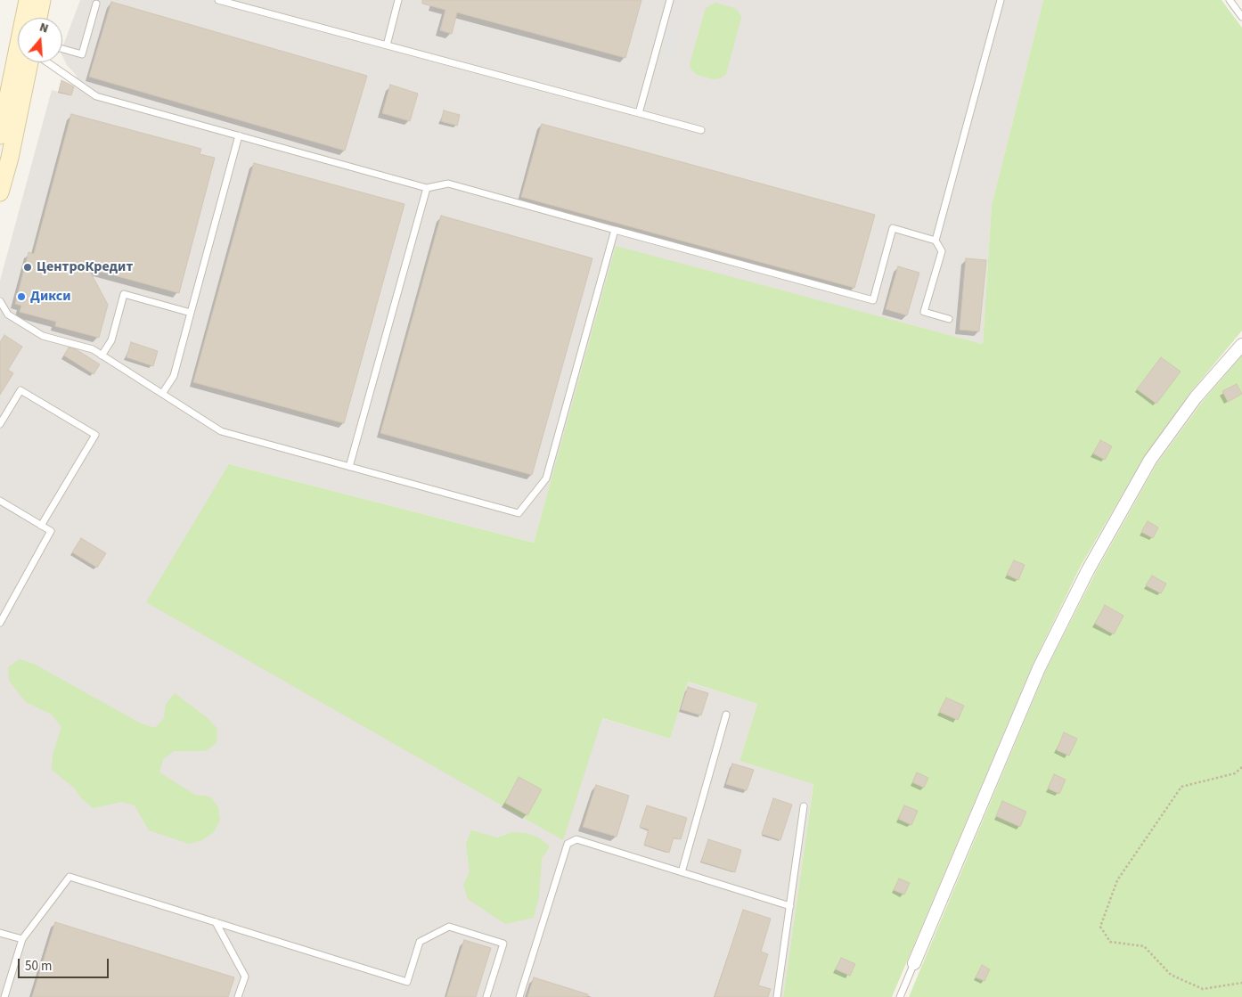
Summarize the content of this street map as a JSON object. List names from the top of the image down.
{
  "places": ["ЦентроКредит", "Дикси"],
  "scale_bar": "50 m",
  "north": "top"
}
